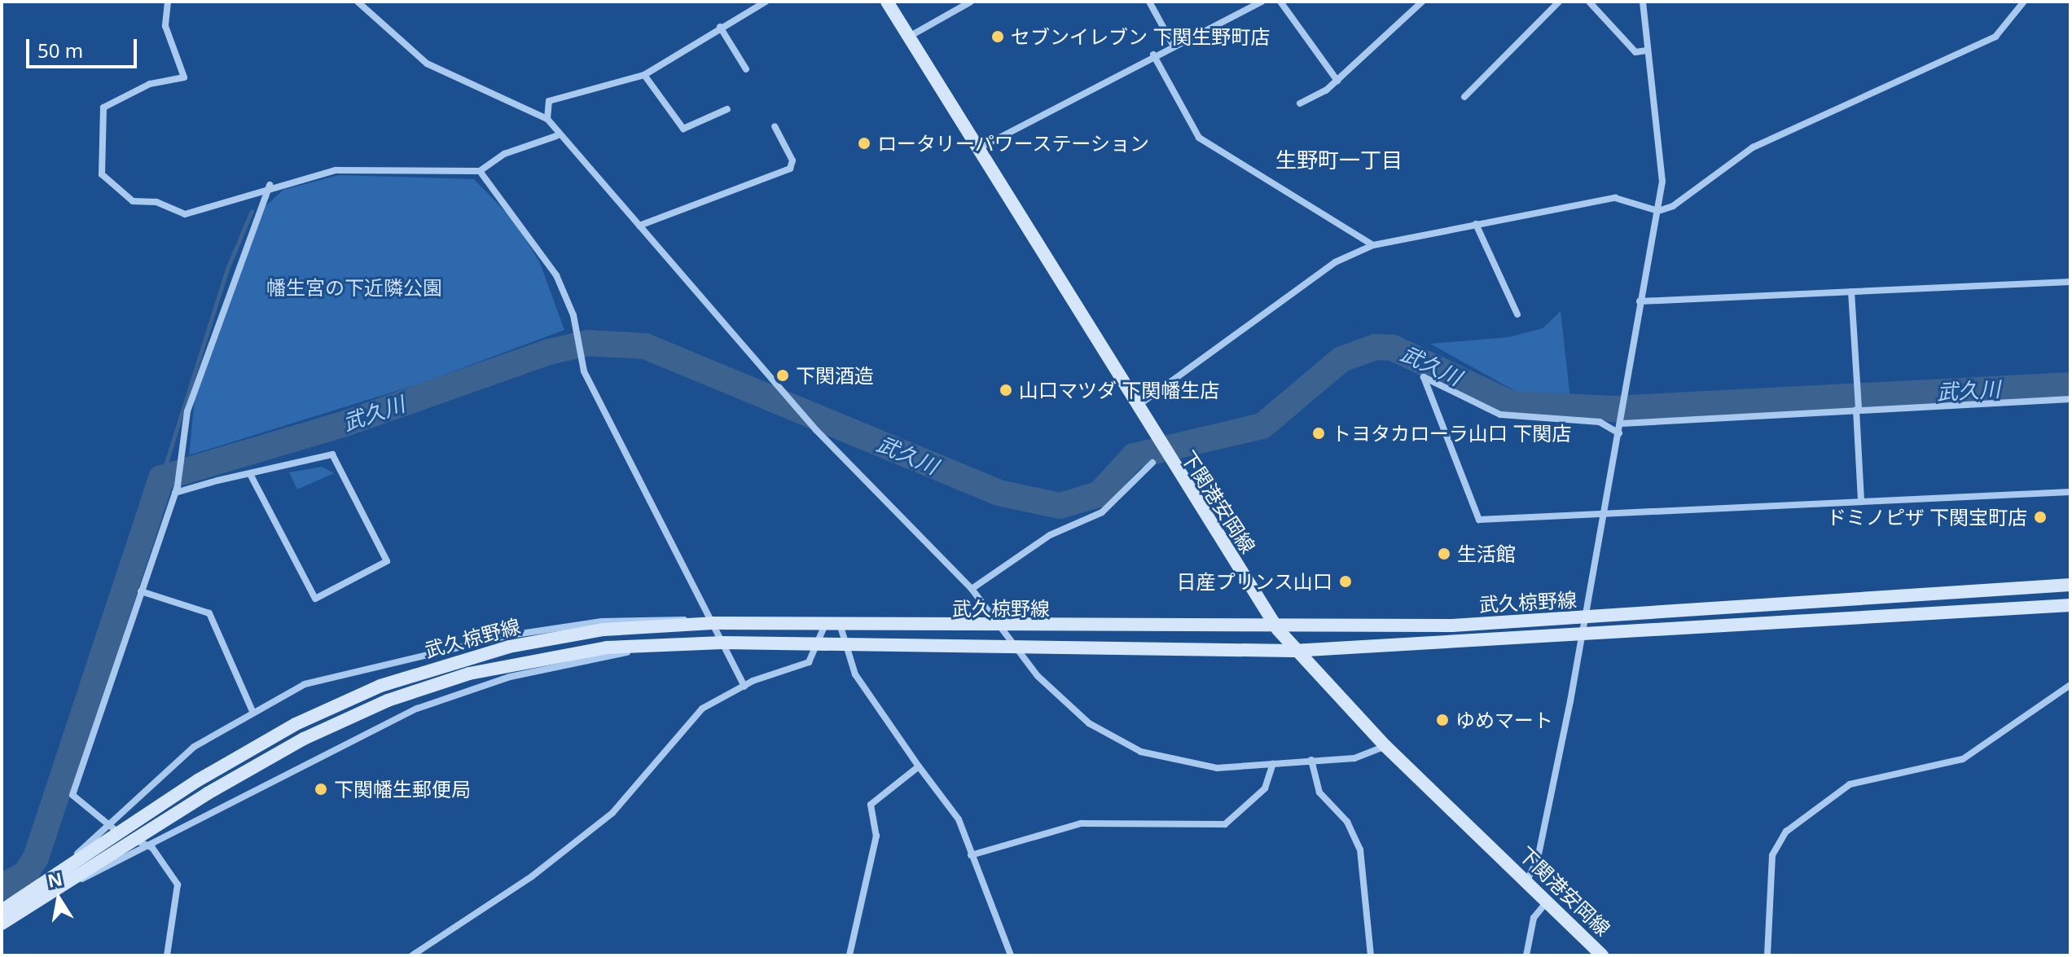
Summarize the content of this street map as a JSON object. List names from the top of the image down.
{
  "streets": {
    "main road": ["下関港安岡線", "武久椋野線"]
  },
  "crossings": [
    ["下関港安岡線", "武久椋野線"]
  ],
  "districts": ["生野町一丁目"],
  "water": ["武久川"],
  "parks": ["幡生宮の下近隣公園"],
  "places": [
    "セブンイレブン 下関生野町店",
    "ロータリーパワーステーション",
    "下関酒造",
    "山口マツダ 下関幡生店",
    "トヨタカローラ山口 下関店",
    "ドミノピザ 下関宝町店",
    "生活館",
    "日産プリンス山口",
    "ゆめマート",
    "下関幡生郵便局"
  ],
  "scale_bar": "50 m",
  "north": "top"
}
